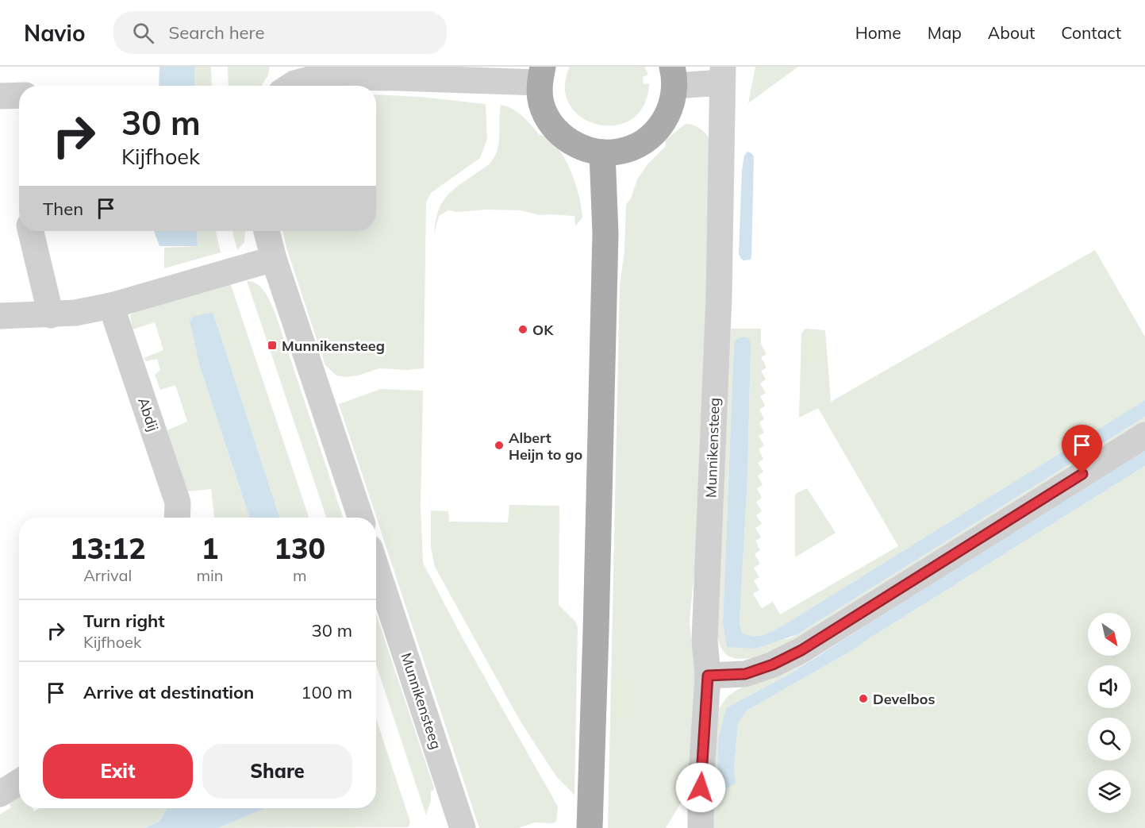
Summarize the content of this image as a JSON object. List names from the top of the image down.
{
  "streets": {
    "street": ["Abdij", "Munnikensteeg"]
  },
  "places": {
    "other": ["OK", "Albert Heijn to go", "Develbos"],
    "transit": ["Munnikensteeg"]
  },
  "north": "bottom right",
  "page": {
    "header": "Navio",
    "search": "Search here",
    "nav": [
      "Home",
      "Map",
      "About",
      "Contact"
    ],
    "turn": ["30 m", "Kijfhoek"],
    "then": "Then",
    "eta": [
      "13:12",
      "Arrival",
      "1",
      "min",
      "130",
      "m"
    ],
    "list": [
      {
        "name": "Turn right",
        "note": "Kijfhoek",
        "value": "30 m"
      },
      {
        "name": "Arrive at destination",
        "value": "100 m"
      }
    ],
    "buttons": ["Exit", "Share"]
  }
}
